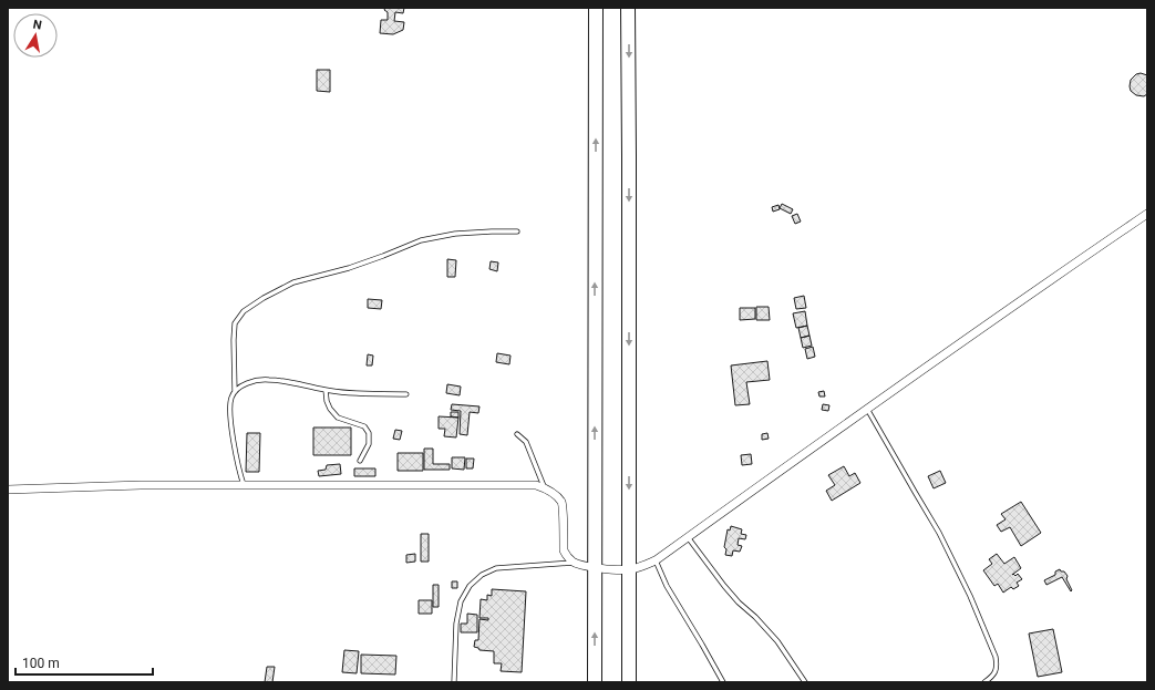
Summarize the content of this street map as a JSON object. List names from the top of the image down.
{
  "scale_bar": "100 m",
  "north": "top"
}
